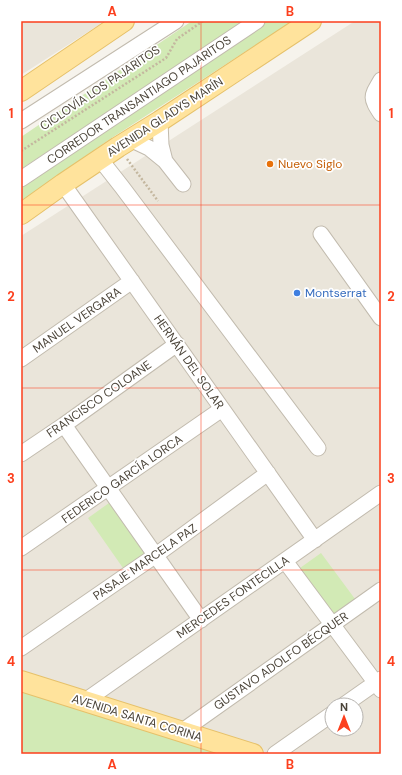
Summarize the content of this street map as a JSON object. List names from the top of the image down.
{
  "streets": {
    "main road": ["AVENIDA GLADYS MARÍN", "AVENIDA SANTA CORINA"],
    "street": [
      "CORREDOR TRANSANTIAGO PAJARITOS",
      "MANUEL VERGARA",
      "HERNÁN DEL SOLAR",
      "FRANCISCO COLOANE",
      "FEDERICO GARCÍA LORCA",
      "PASAJE MARCELA PAZ",
      "MERCEDES FONTECILLA",
      "GUSTAVO ADOLFO BÉCQUER"
    ],
    "path": ["CICLOVÍA LOS PAJARITOS"]
  },
  "crossings": [
    ["AVENIDA GLADYS MARÍN", "HERNÁN DEL SOLAR"],
    ["MANUEL VERGARA", "HERNÁN DEL SOLAR"],
    ["HERNÁN DEL SOLAR", "FRANCISCO COLOANE"],
    ["HERNÁN DEL SOLAR", "FEDERICO GARCÍA LORCA"],
    ["HERNÁN DEL SOLAR", "PASAJE MARCELA PAZ"],
    ["HERNÁN DEL SOLAR", "MERCEDES FONTECILLA"],
    ["MERCEDES FONTECILLA", "AVENIDA SANTA CORINA"],
    ["GUSTAVO ADOLFO BÉCQUER", "AVENIDA SANTA CORINA"]
  ],
  "places": ["Nuevo Siglo", "Montserrat"],
  "north": "top",
  "grid": {
    "columns": ["A", "B"],
    "rows": [
      "1",
      "2",
      "3",
      "4"
    ]
  }
}
